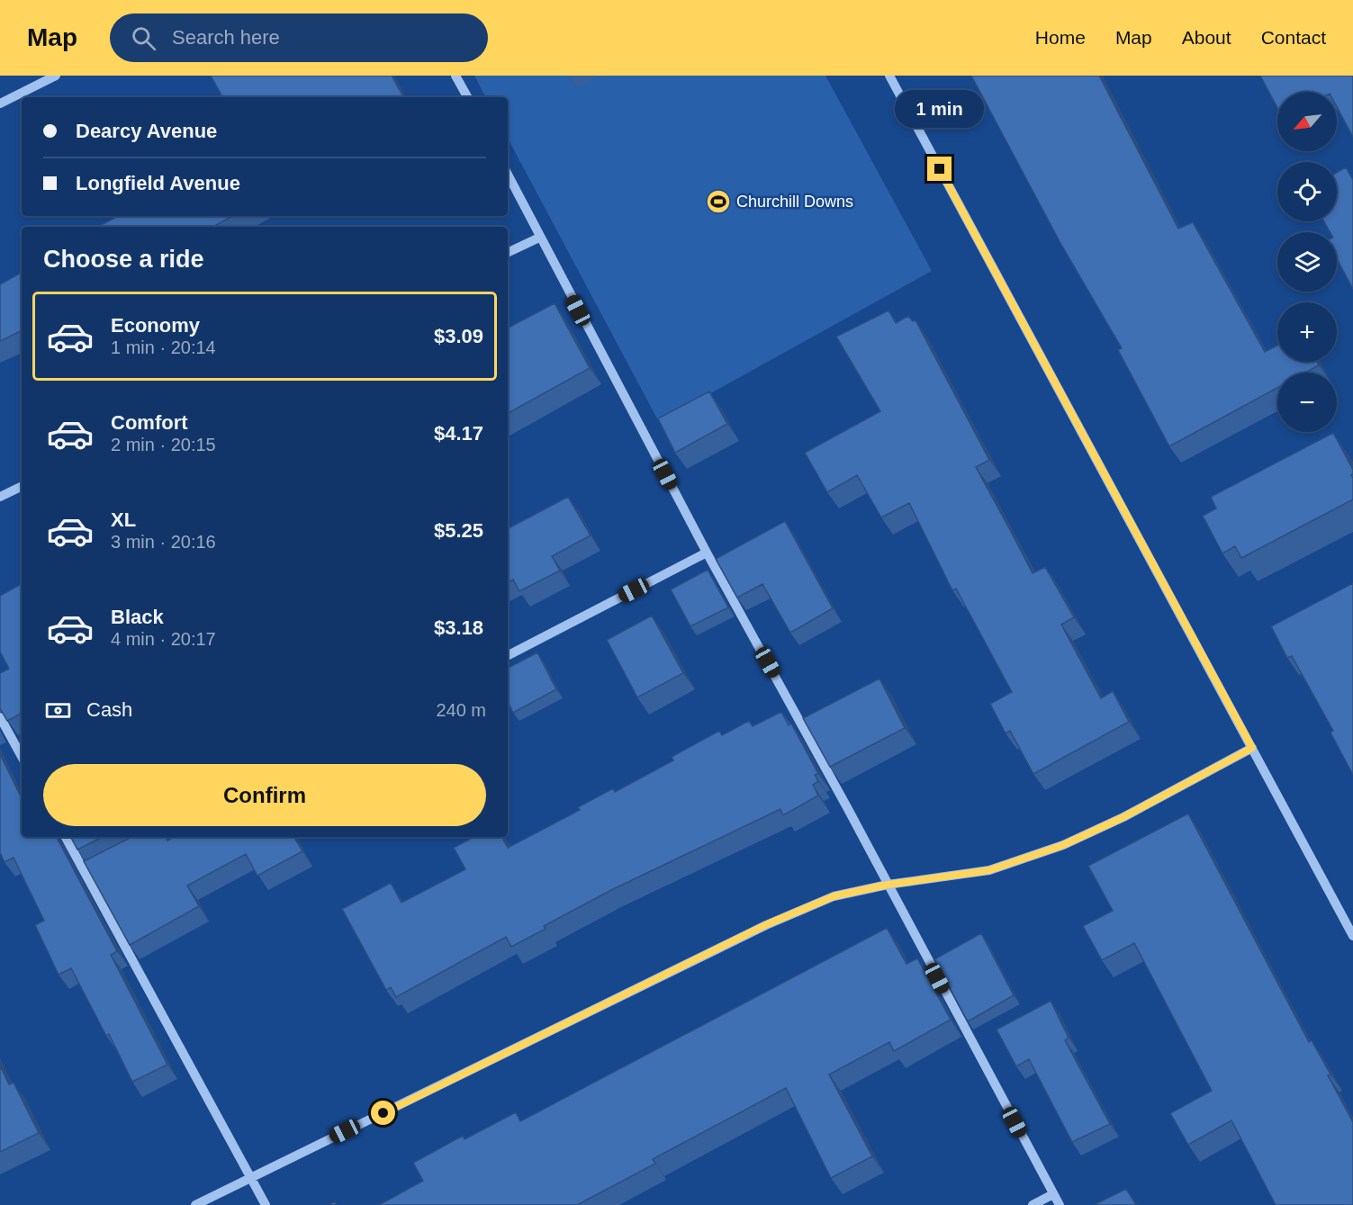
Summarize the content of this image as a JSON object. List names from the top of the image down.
{
  "places": {
    "sports": ["Churchill Downs"]
  },
  "north": "bottom left",
  "page": {
    "header": "Map",
    "search": "Search here",
    "nav": [
      "Home",
      "Map",
      "About",
      "Contact"
    ],
    "bubble": "1 min",
    "map_buttons": ["+", "−"],
    "banner": ["Dearcy Avenue", "Longfield Avenue"],
    "heading": "Choose a ride",
    "list": [
      {
        "name": "Economy",
        "note": "1 min · 20:14",
        "value": "$3.09"
      },
      {
        "name": "Comfort",
        "note": "2 min · 20:15",
        "value": "$4.17"
      },
      {
        "name": "XL",
        "note": "3 min · 20:16",
        "value": "$5.25"
      },
      {
        "name": "Black",
        "note": "4 min · 20:17",
        "value": "$3.18"
      }
    ],
    "pay": ["Cash", "240 m"],
    "buttons": "Confirm"
  }
}
